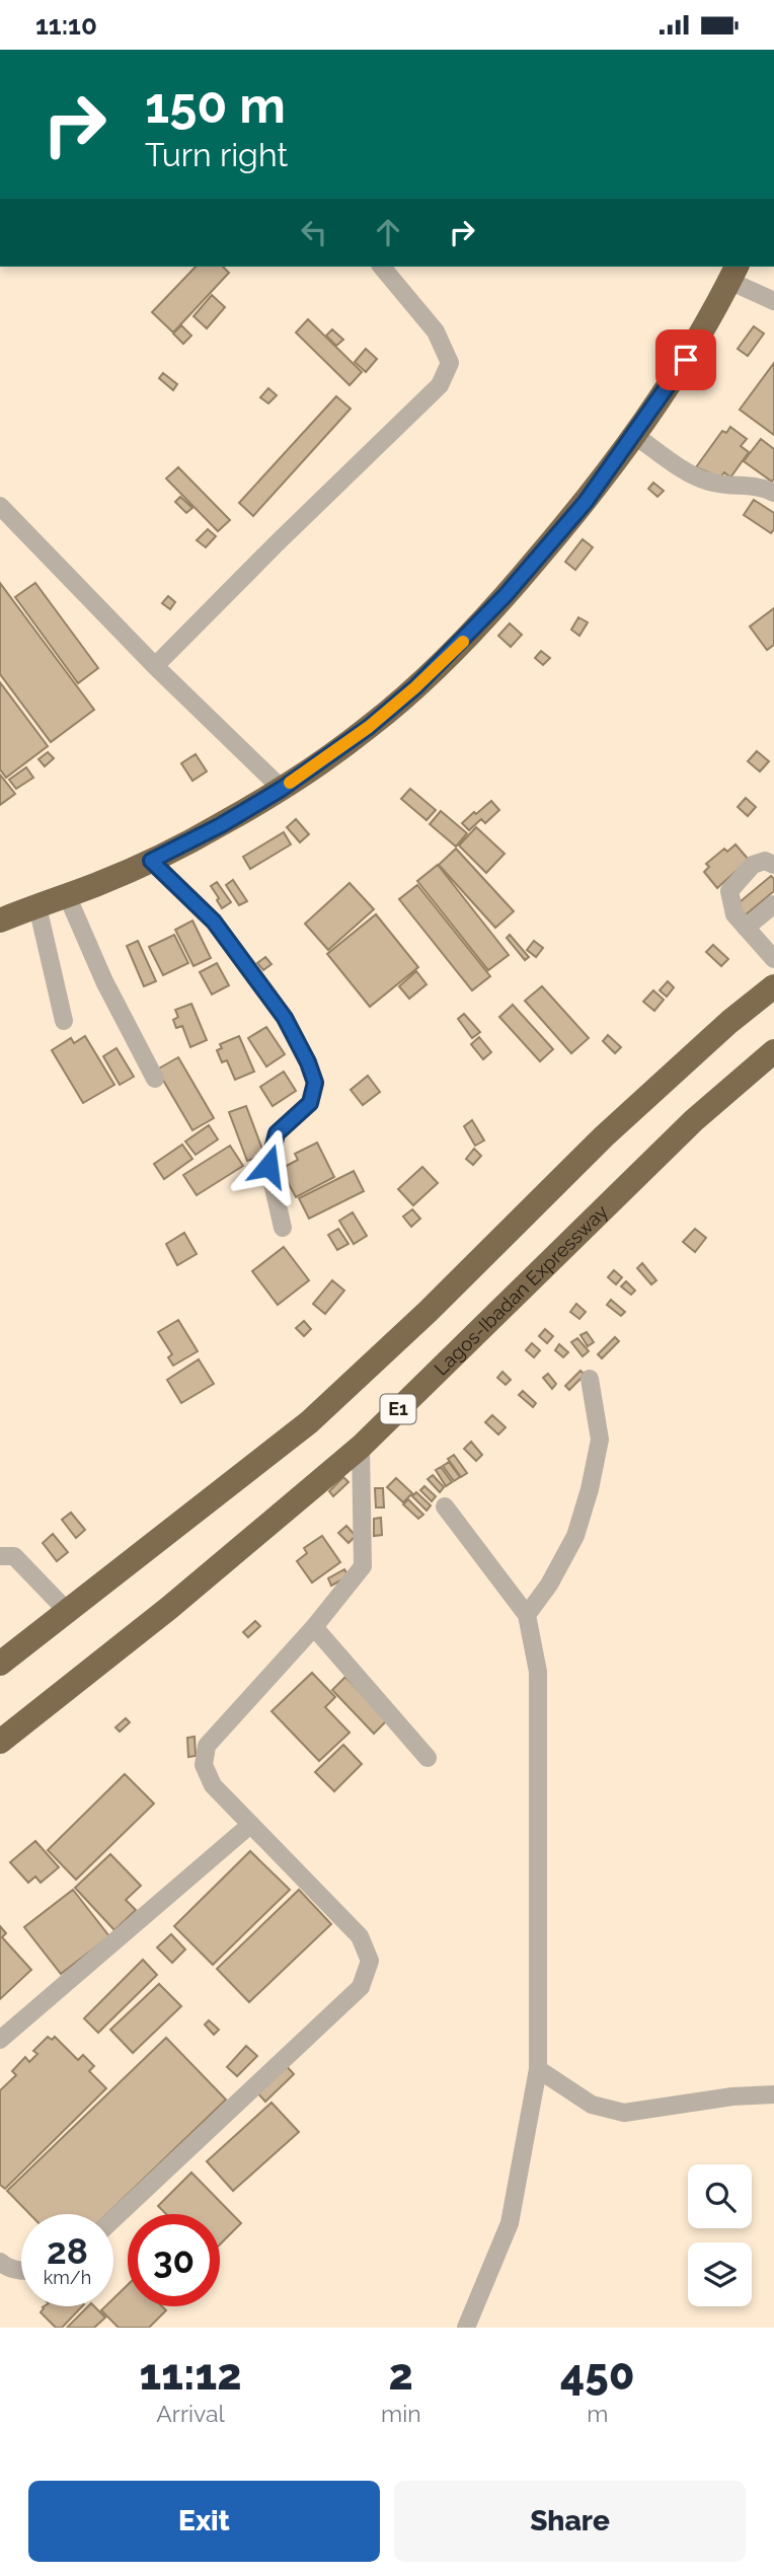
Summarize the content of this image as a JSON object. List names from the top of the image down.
{
  "streets": {
    "highway": ["Lagos-Ibadan Expressway", "E1"]
  },
  "page": {
    "status": "11:10",
    "turn": ["150 m", "Turn right"],
    "speed": "28 km/h",
    "limit": "30",
    "eta": [
      "11:12",
      "Arrival",
      "2",
      "min",
      "450",
      "m"
    ],
    "buttons": ["Exit", "Share"]
  }
}
